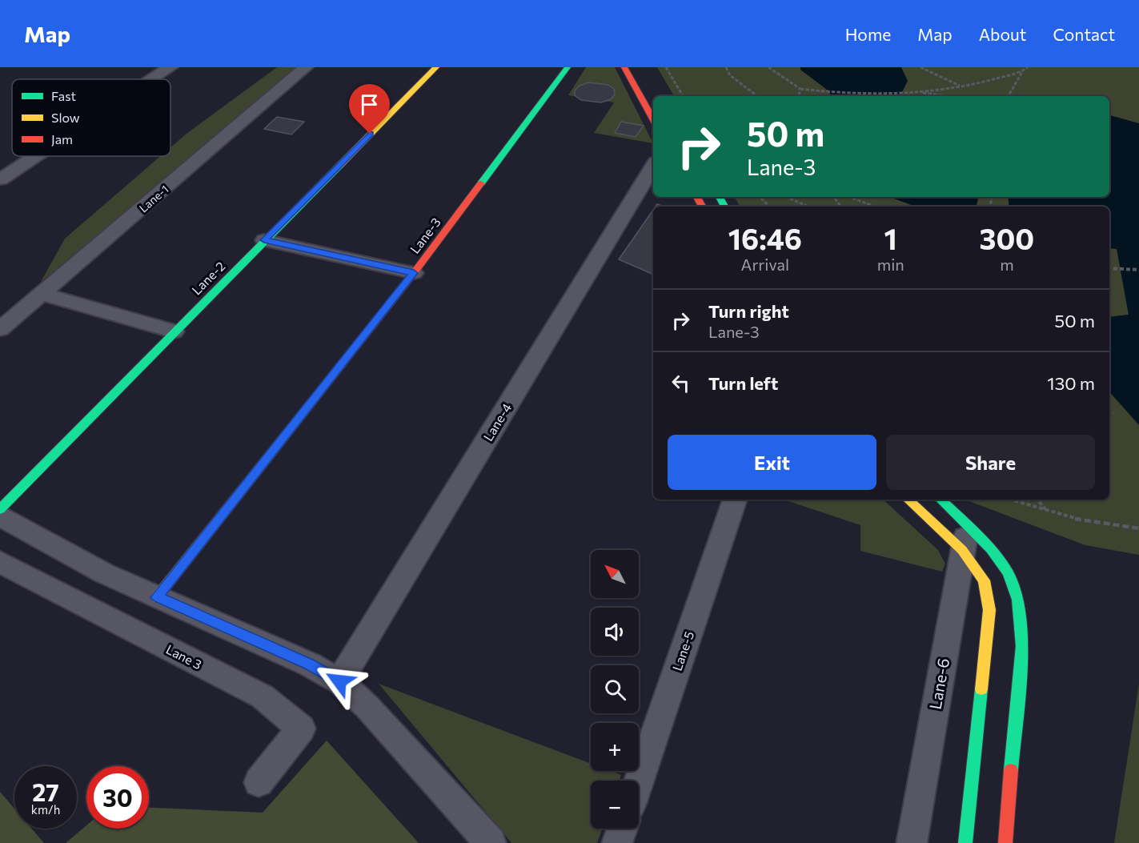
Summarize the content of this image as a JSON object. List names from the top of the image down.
{
  "streets": {
    "street": [
      "Lane-1",
      "Lane-3",
      "Lane-2",
      "Lane-4",
      "Lane-5",
      "Lane 3",
      "Lane-6"
    ]
  },
  "legend": ["Fast", "Slow", "Jam"],
  "north": "top left",
  "page": {
    "header": "Map",
    "nav": [
      "Home",
      "Map",
      "About",
      "Contact"
    ],
    "turn": ["50 m", "Lane-3"],
    "eta": [
      "16:46",
      "Arrival",
      "1",
      "min",
      "300",
      "m"
    ],
    "list": [
      {
        "name": "Turn right",
        "note": "Lane-3",
        "value": "50 m"
      },
      {
        "name": "Turn left",
        "value": "130 m"
      }
    ],
    "buttons": ["Exit", "Share"],
    "map_buttons": ["+", "−"],
    "speed": "27 km/h",
    "limit": "30"
  }
}
